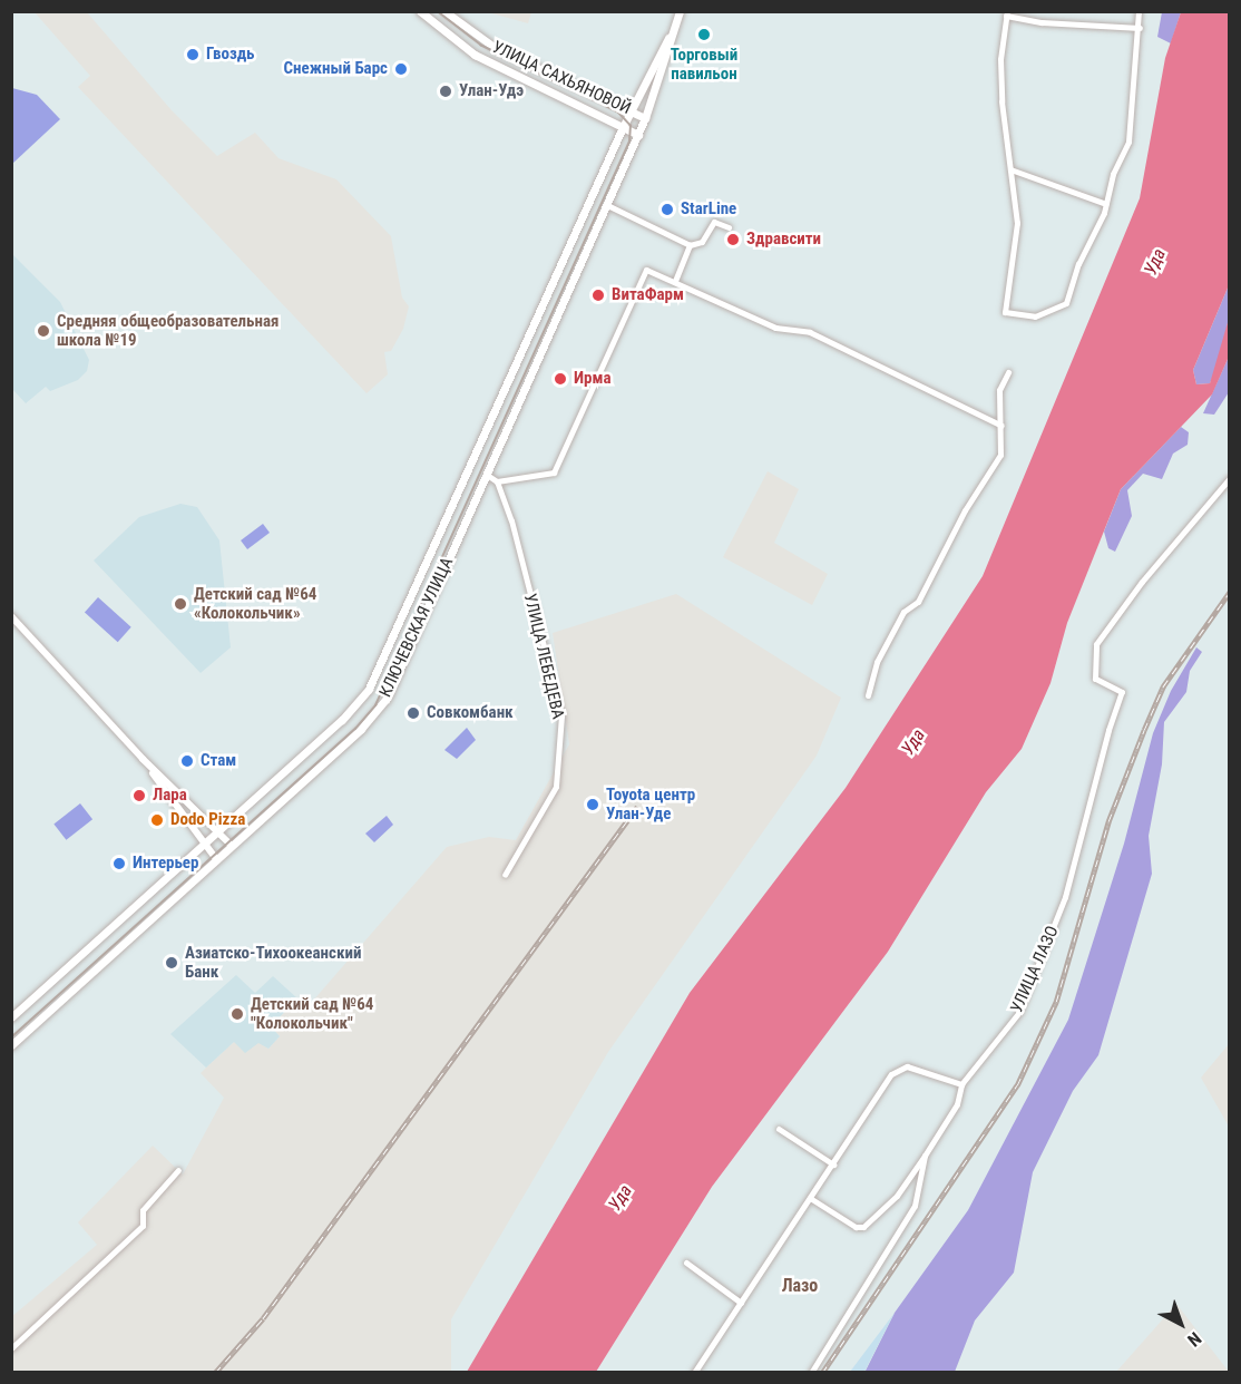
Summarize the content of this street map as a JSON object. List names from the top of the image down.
{
  "streets": {
    "main road": ["УЛИЦА САХЬЯНОВОЙ", "КЛЮЧЕВСКАЯ УЛИЦА"],
    "street": ["УЛИЦА ЛЕБЕДЕВА", "УЛИЦА ЛАЗО"]
  },
  "crossings": [
    ["УЛИЦА САХЬЯНОВОЙ", "КЛЮЧЕВСКАЯ УЛИЦА"]
  ],
  "districts": ["Лазо"],
  "water": ["Уда"],
  "places": [
    "Торговый павильон",
    "Гвоздь",
    "Снежный Барс",
    "Улан-Удэ",
    "StarLine",
    "Здравсити",
    "ВитаФарм",
    "Средняя общеобразовательная школа №19",
    "Ирма",
    "Детский сад №64 «Колокольчик»",
    "Совкомбанк",
    "Стам",
    "Лара",
    "Toyota центр Улан-Уде",
    "Dodo Pizza",
    "Интерьер",
    "Азиатско-Тихоокеанский Банк",
    "Детский сад №64 \"Колокольчик\""
  ],
  "north": "bottom right"
}
